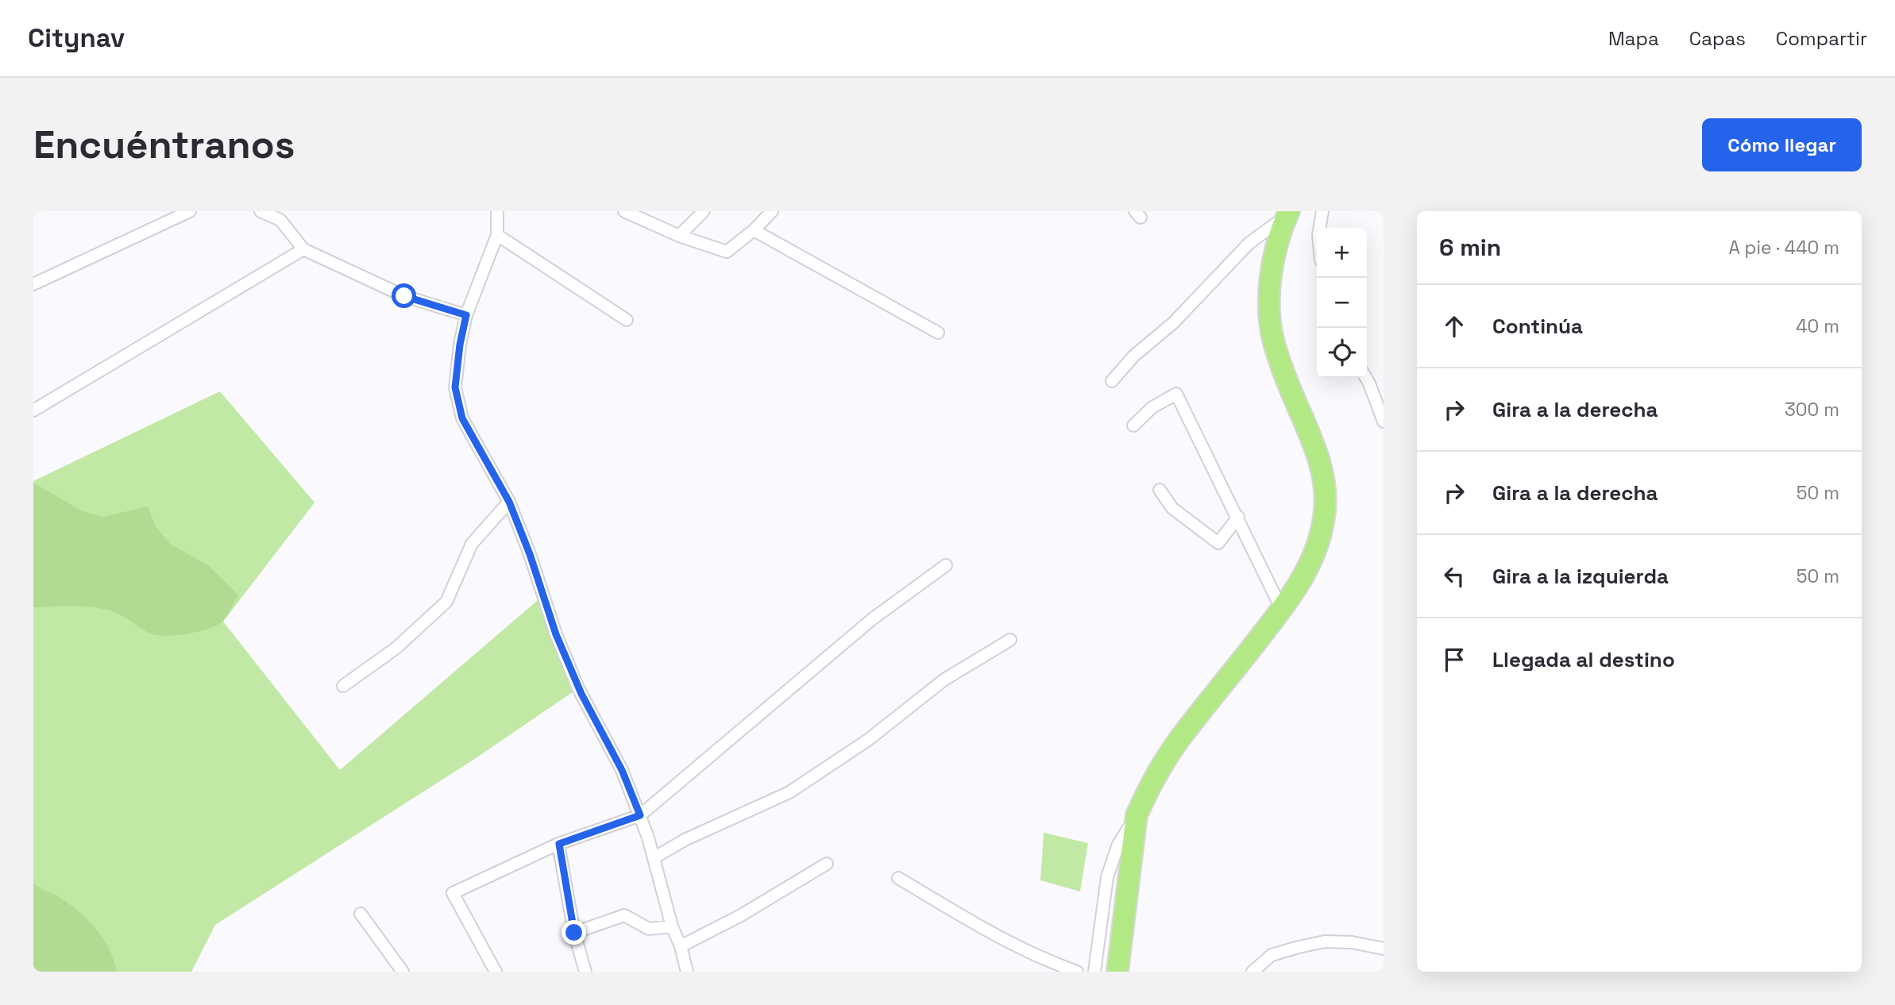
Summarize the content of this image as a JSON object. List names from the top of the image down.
{
  "page": {
    "header": "Citynav",
    "nav": ["Mapa", "Capas", "Compartir"],
    "buttons": "Cómo llegar",
    "title": "Encuéntranos",
    "heading": ["6 min", "A pie · 440 m"],
    "map_buttons": ["+", "−"],
    "list": [
      ["Continúa", "40 m"],
      ["Gira a la derecha", "300 m"],
      ["Gira a la derecha", "50 m"],
      ["Gira a la izquierda", "50 m"],
      "Llegada al destino"
    ]
  }
}
